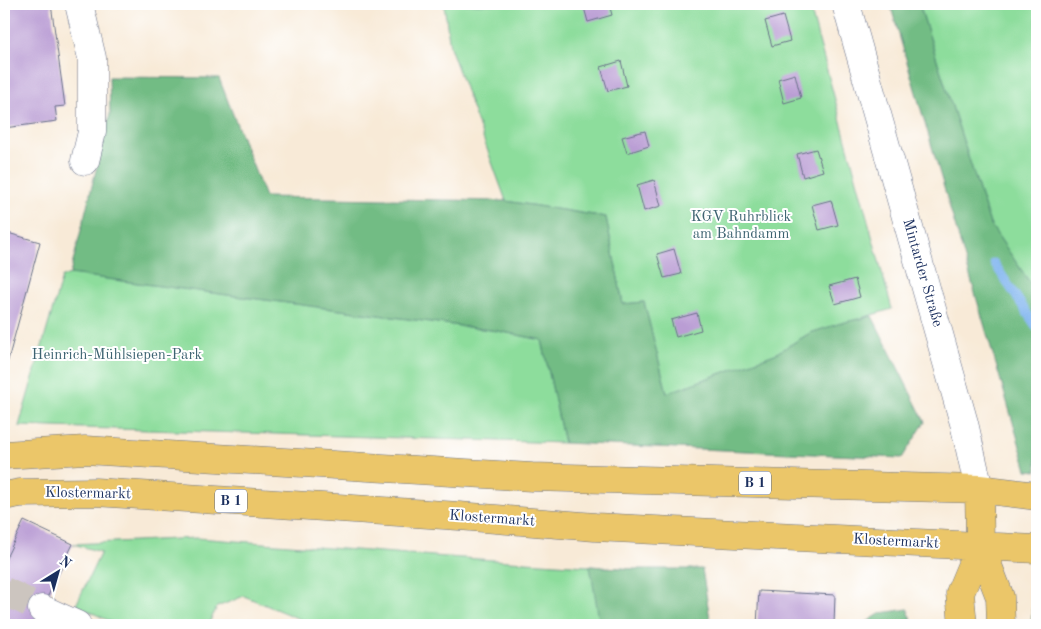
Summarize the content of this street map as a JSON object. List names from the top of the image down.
{
  "streets": {
    "main road": ["Mintarder Straße", "B 1", "Klostermarkt"]
  },
  "crossings": [
    ["Mintarder Straße", "B 1"],
    ["Mintarder Straße", "Klostermarkt"],
    ["B 1", "Klostermarkt"]
  ],
  "parks": ["KGV Ruhrblick am Bahndamm", "Heinrich-Mühlsiepen-Park"],
  "north": "top right"
}
